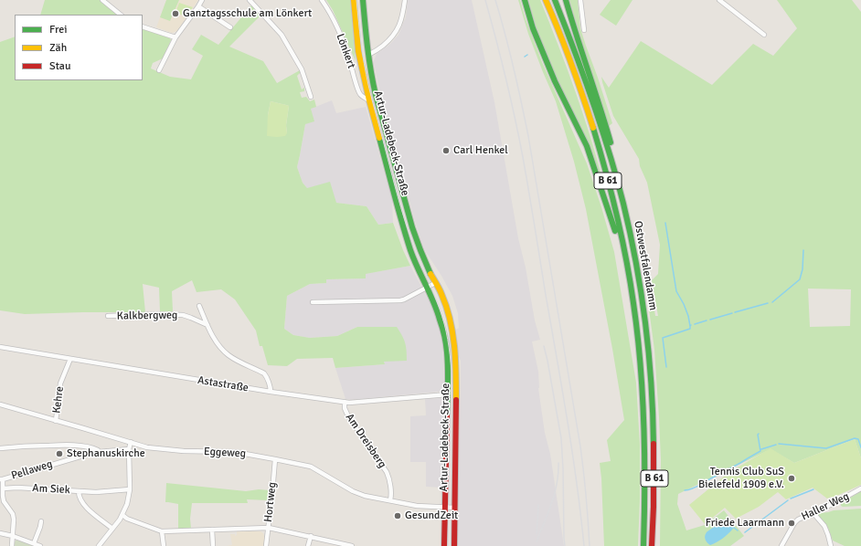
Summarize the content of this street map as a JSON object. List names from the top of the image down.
{
  "streets": {
    "main road": ["Artur-Ladebeck-Straße", "B 61", "Ostwestfalendamm"],
    "street": [
      "Lönkert",
      "Kalkbergweg",
      "Astastraße",
      "Kehre",
      "Am Dreisberg",
      "Eggeweg",
      "Pellaweg",
      "Am Siek",
      "Hortweg",
      "Haller Weg"
    ]
  },
  "crossings": [
    ["Lönkert", "Artur-Ladebeck-Straße"],
    ["Artur-Ladebeck-Straße", "Astastraße"],
    ["Artur-Ladebeck-Straße", "Eggeweg"],
    ["B 61", "Ostwestfalendamm"],
    ["Astastraße", "Kehre"],
    ["Astastraße", "Am Dreisberg"],
    ["Kehre", "Eggeweg"],
    ["Am Dreisberg", "Eggeweg"],
    ["Eggeweg", "Hortweg"]
  ],
  "places": [
    "Ganztagsschule am Lönkert",
    "Carl Henkel",
    "Stephanuskirche",
    "Tennis Club SuS Bielefeld 1909 e.V.",
    "GesundZeit",
    "Friede Laarmann"
  ],
  "legend": ["Frei", "Zäh", "Stau"]
}
